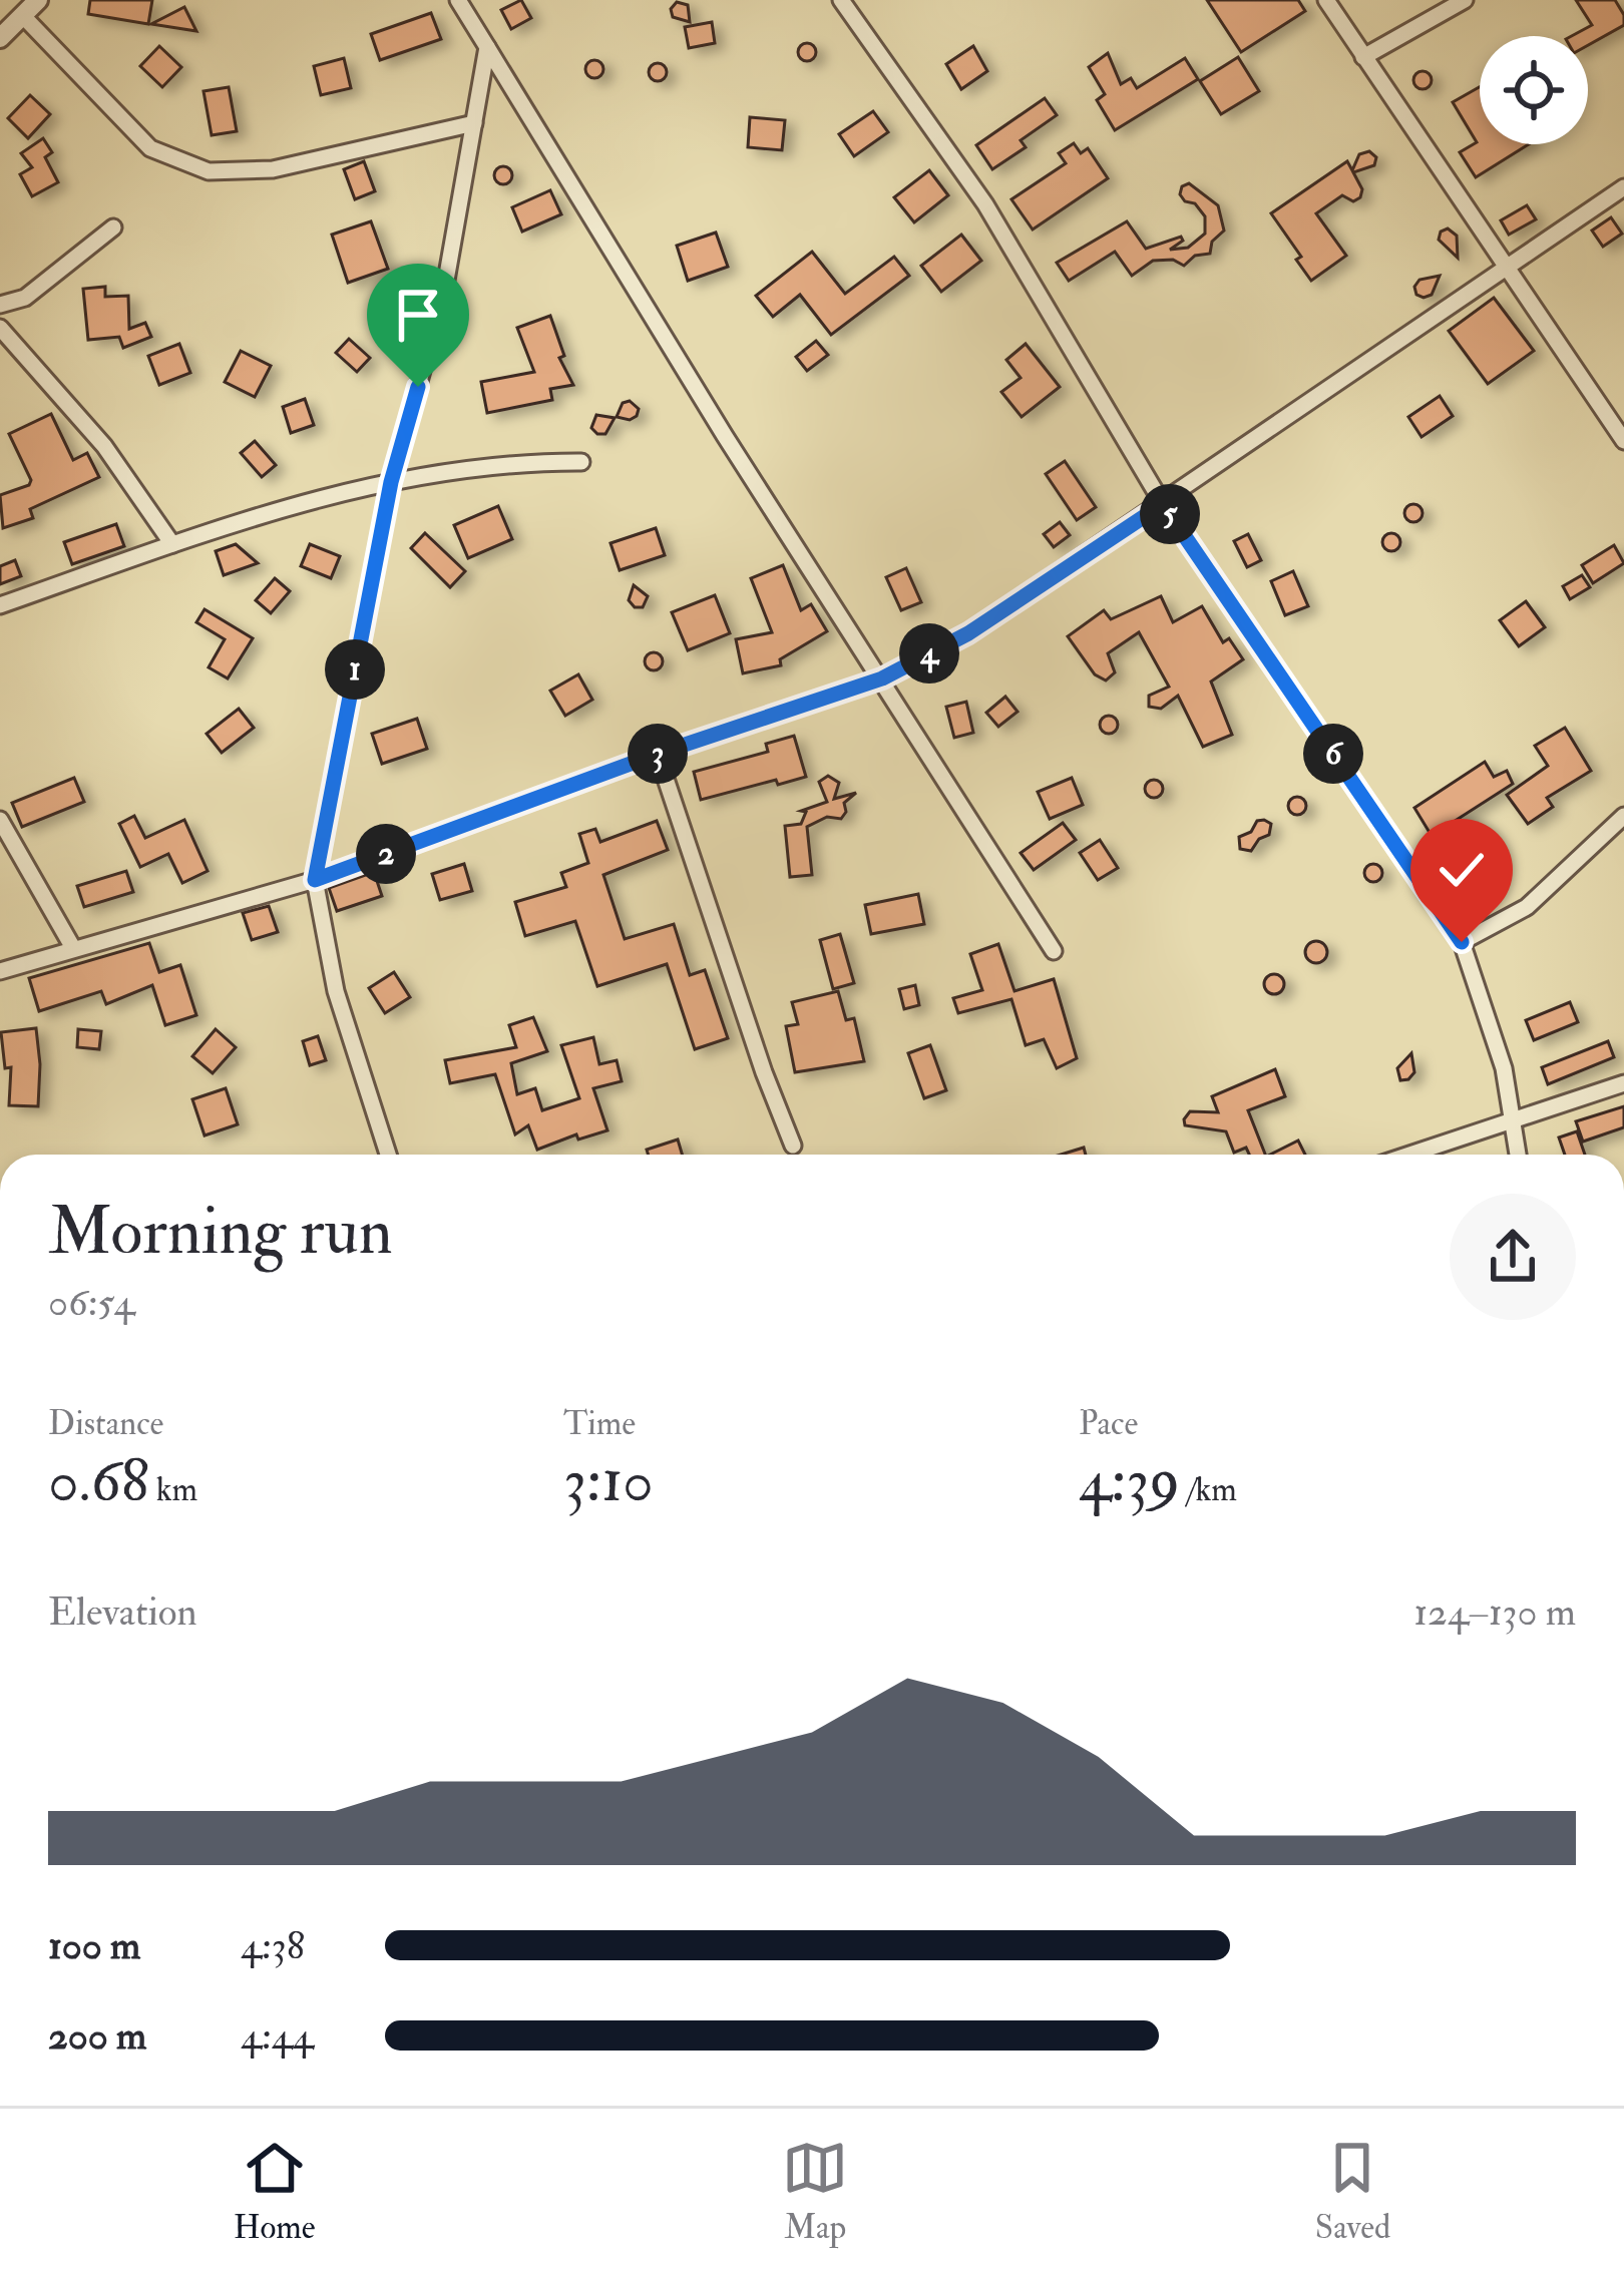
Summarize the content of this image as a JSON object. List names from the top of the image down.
{
  "page": {
    "pins": [
      "5",
      "4",
      "1",
      "3",
      "6",
      "2"
    ],
    "heading": ["Morning run", "06:54"],
    "stats": [
      ["Distance", "0.68 km"],
      ["Time", "3:10"],
      ["Pace", "4:39 /km"]
    ],
    "chart": ["Elevation", "124–130 m"],
    "list": [
      {
        "name": "100 m",
        "note": "4:38"
      },
      {
        "name": "200 m",
        "note": "4:44"
      }
    ],
    "tabs": ["Home", "Map", "Saved"]
  }
}
